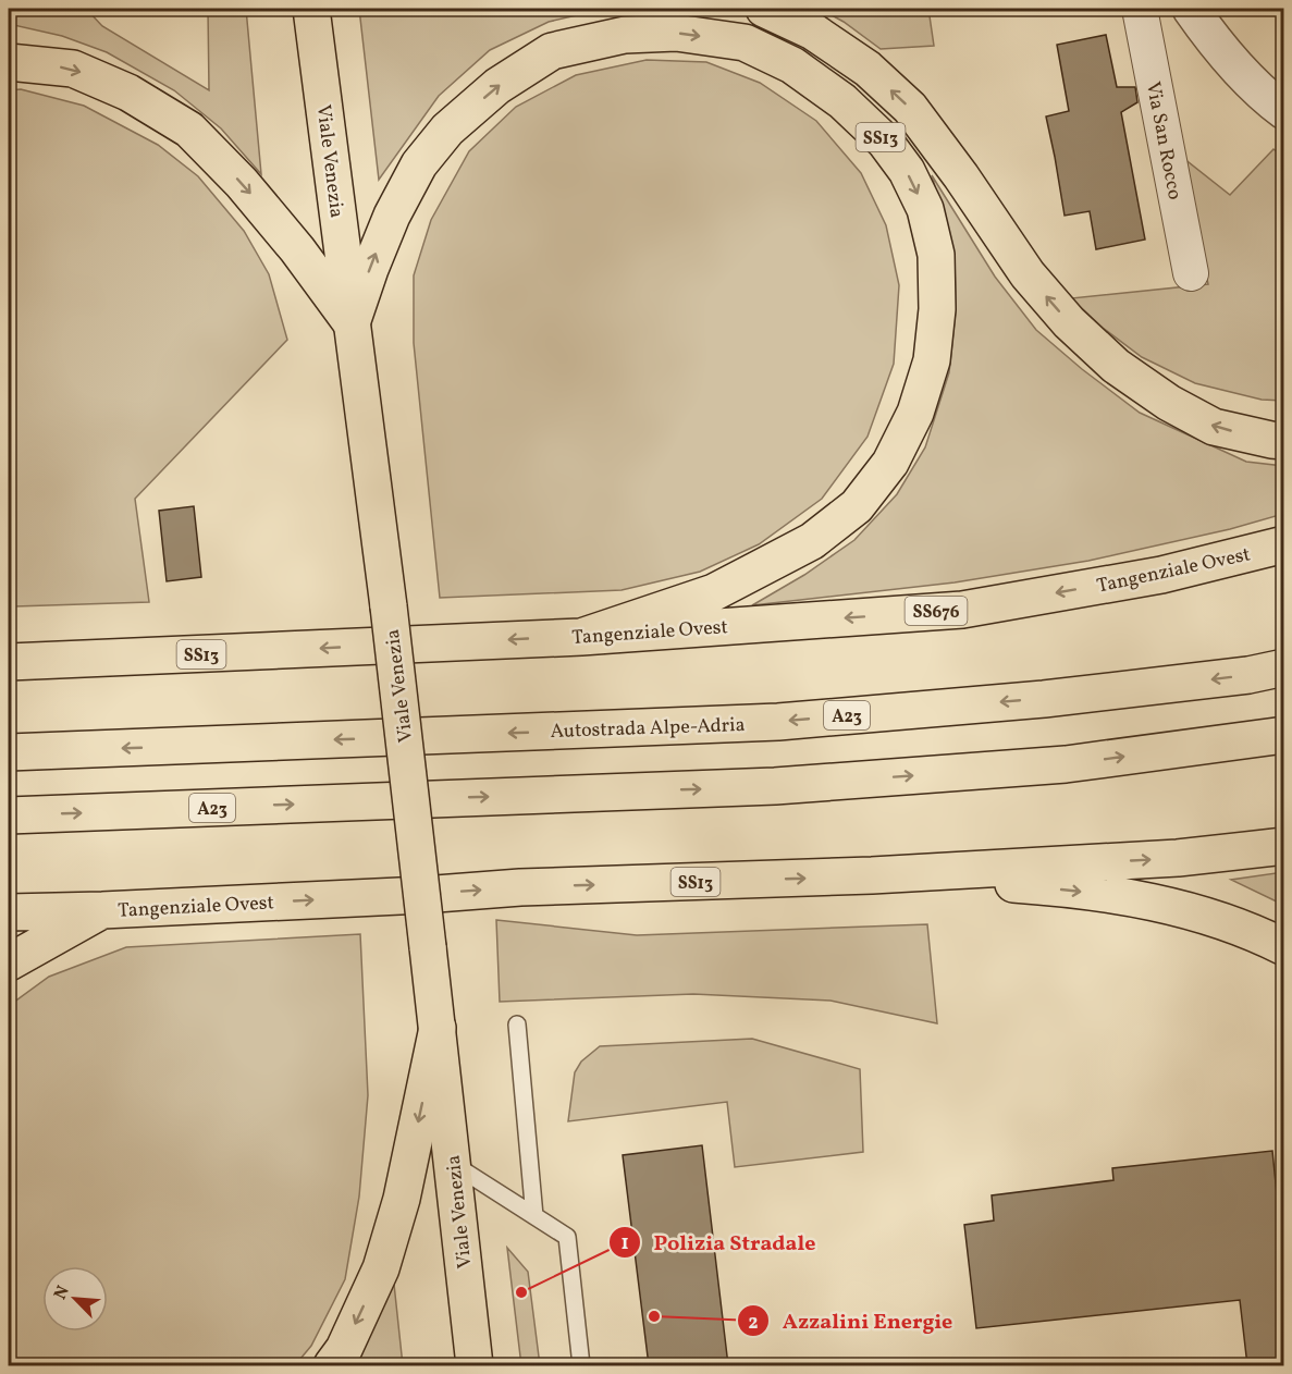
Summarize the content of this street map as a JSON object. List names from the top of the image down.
{
  "streets": {
    "main road": [
      "SS13",
      "Viale Venezia",
      "Tangenziale Ovest",
      "SS676",
      "A23",
      "Autostrada Alpe-Adria"
    ],
    "street": ["Via San Rocco"]
  },
  "crossings": [
    ["SS13", "Viale Venezia"],
    ["SS13", "Tangenziale Ovest"]
  ],
  "places": ["Polizia Stradale", "Azzalini Energie"],
  "north": "top left"
}
